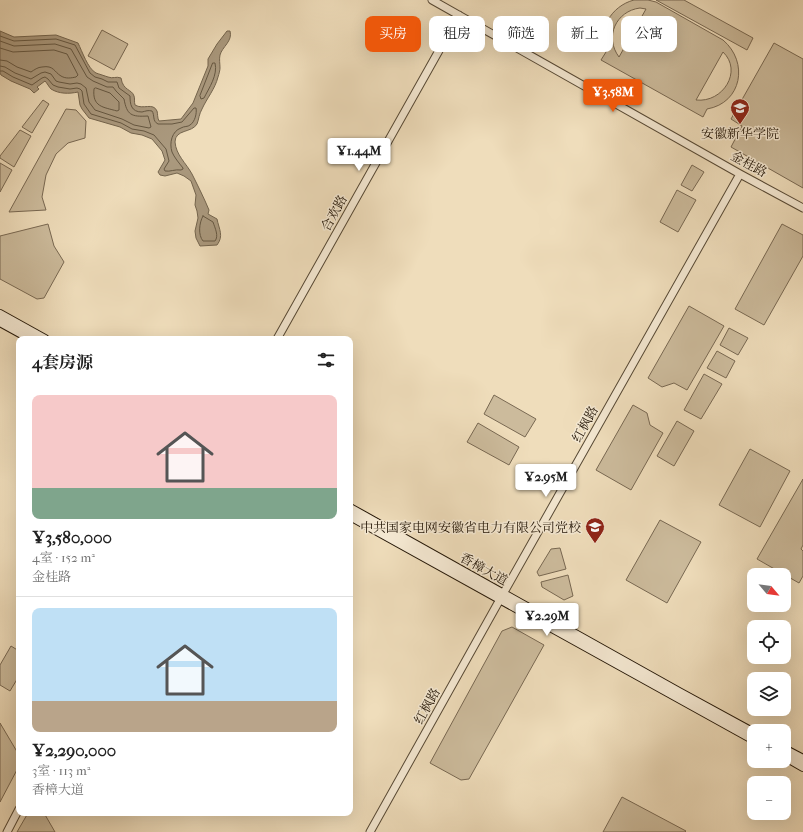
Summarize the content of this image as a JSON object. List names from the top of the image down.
{
  "streets": {
    "main road": ["香樟大道"],
    "street": ["金桂路", "合欢路", "红枫路"]
  },
  "crossings": [
    ["金桂路", "合欢路"],
    ["金桂路", "红枫路"],
    ["红枫路", "香樟大道"]
  ],
  "places": {
    "school or university": ["安徽新华学院", "中共国家电网安徽省电力有限公司党校"]
  },
  "north": "bottom right",
  "page": {
    "chip": [
      "买房",
      "租房",
      "筛选",
      "新上",
      "公寓"
    ],
    "price": [
      "¥3.58M",
      "¥1.44M",
      "¥2.95M",
      "¥2.29M"
    ],
    "heading": "4套房源",
    "list": [
      {
        "name": "¥3,580,000",
        "note": "4室 · 152 m² · 金桂路"
      },
      {
        "name": "¥2,290,000",
        "note": "3室 · 113 m² · 香樟大道"
      }
    ],
    "map_buttons": ["+", "−"]
  }
}
